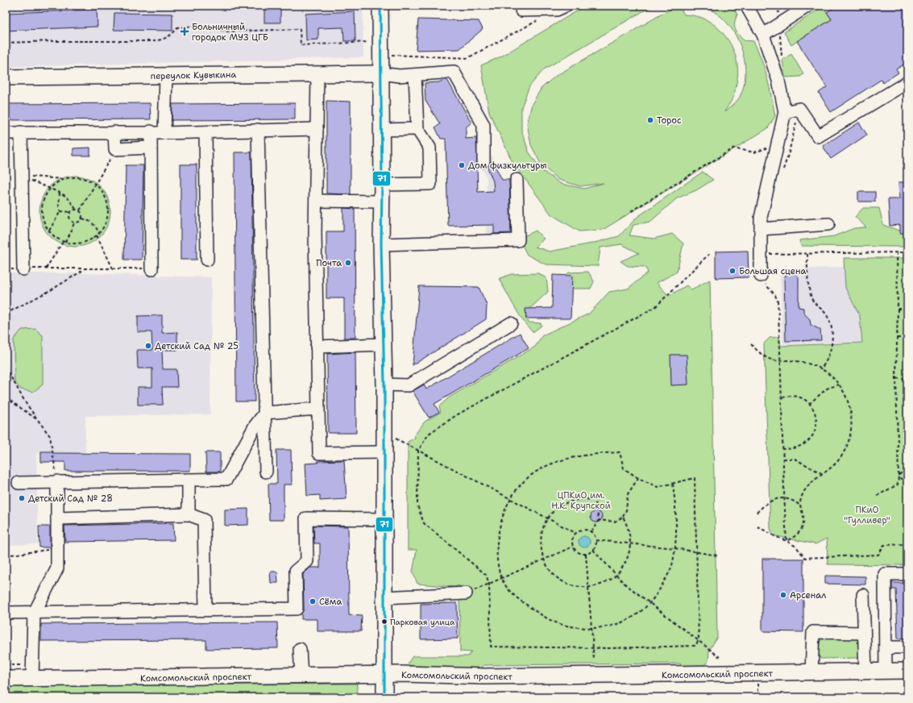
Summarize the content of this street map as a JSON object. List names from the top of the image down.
{
  "streets": {
    "main road": ["переулок Кувыкина", "Комсомольский проспект"]
  },
  "parks": ["ЦПКиО им. Н.К. Крупской", "ПКиО \"Гулливер\""],
  "places": {
    "health": ["Больничный городок МУЗ ЦГБ"],
    "other": [
      "Торос",
      "Дом физкультуры",
      "Почта",
      "Большая сцена",
      "Детский Сад № 25",
      "Детский Сад № 28",
      "Арсенал",
      "Сёма",
      "Парковая улица"
    ]
  },
  "lines": ["transit line 71"]
}
